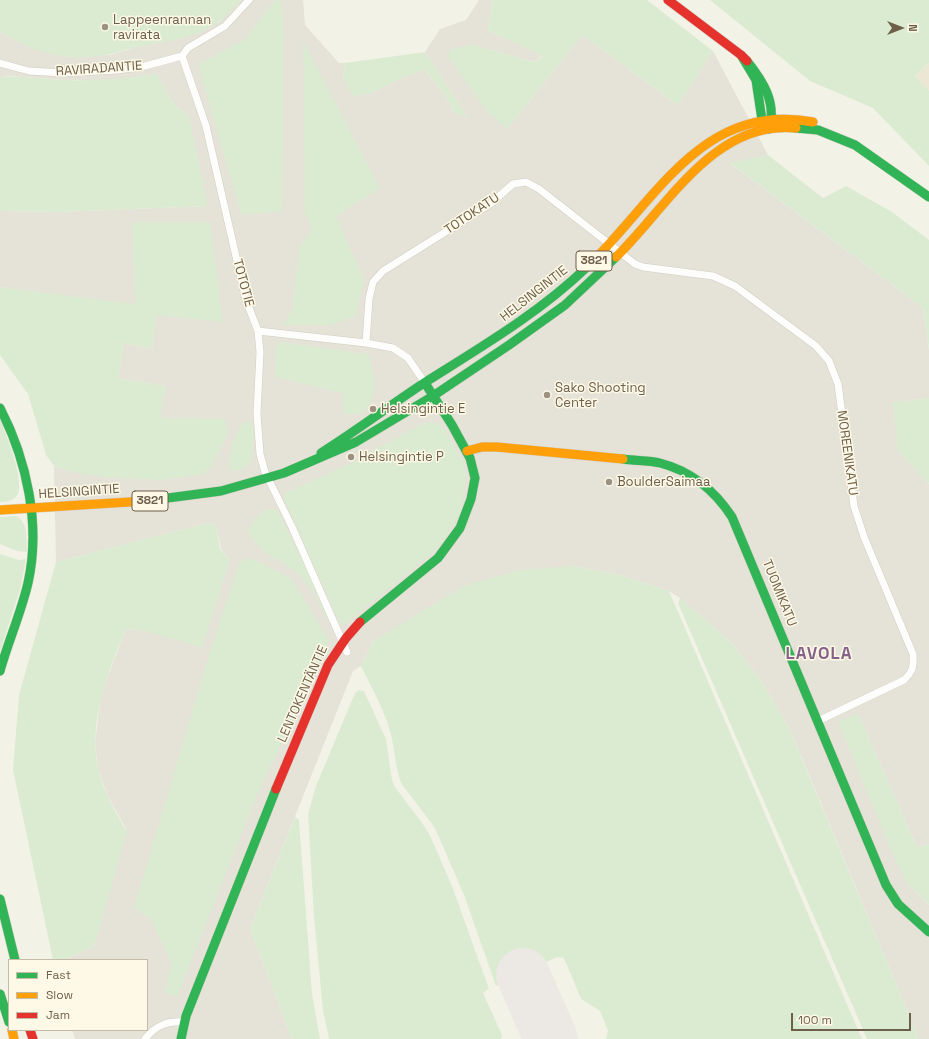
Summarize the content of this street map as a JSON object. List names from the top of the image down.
{
  "streets": {
    "main road": [
      "3821",
      "HELSINGINTIE",
      "TUOMIKATU",
      "LENTOKENTÄNTIE"
    ],
    "street": [
      "RAVIRADANTIE",
      "TOTOKATU",
      "TOTOTIE",
      "MOREENIKATU"
    ]
  },
  "crossings": [
    ["RAVIRADANTIE", "TOTOTIE"],
    ["TOTOKATU", "HELSINGINTIE"],
    ["TOTOKATU", "MOREENIKATU"],
    ["TOTOTIE", "HELSINGINTIE"],
    ["TOTOTIE", "LENTOKENTÄNTIE"],
    ["HELSINGINTIE", "MOREENIKATU"],
    ["HELSINGINTIE", "LENTOKENTÄNTIE"],
    ["MOREENIKATU", "TUOMIKATU"],
    ["TUOMIKATU", "LENTOKENTÄNTIE"]
  ],
  "districts": ["LAVOLA"],
  "places": [
    "Lappeenrannan ravirata",
    "Sako Shooting Center",
    "Helsingintie E",
    "Helsingintie P",
    "BoulderSaimaa"
  ],
  "legend": ["Fast", "Slow", "Jam"],
  "scale_bar": "100 m",
  "north": "right"
}
